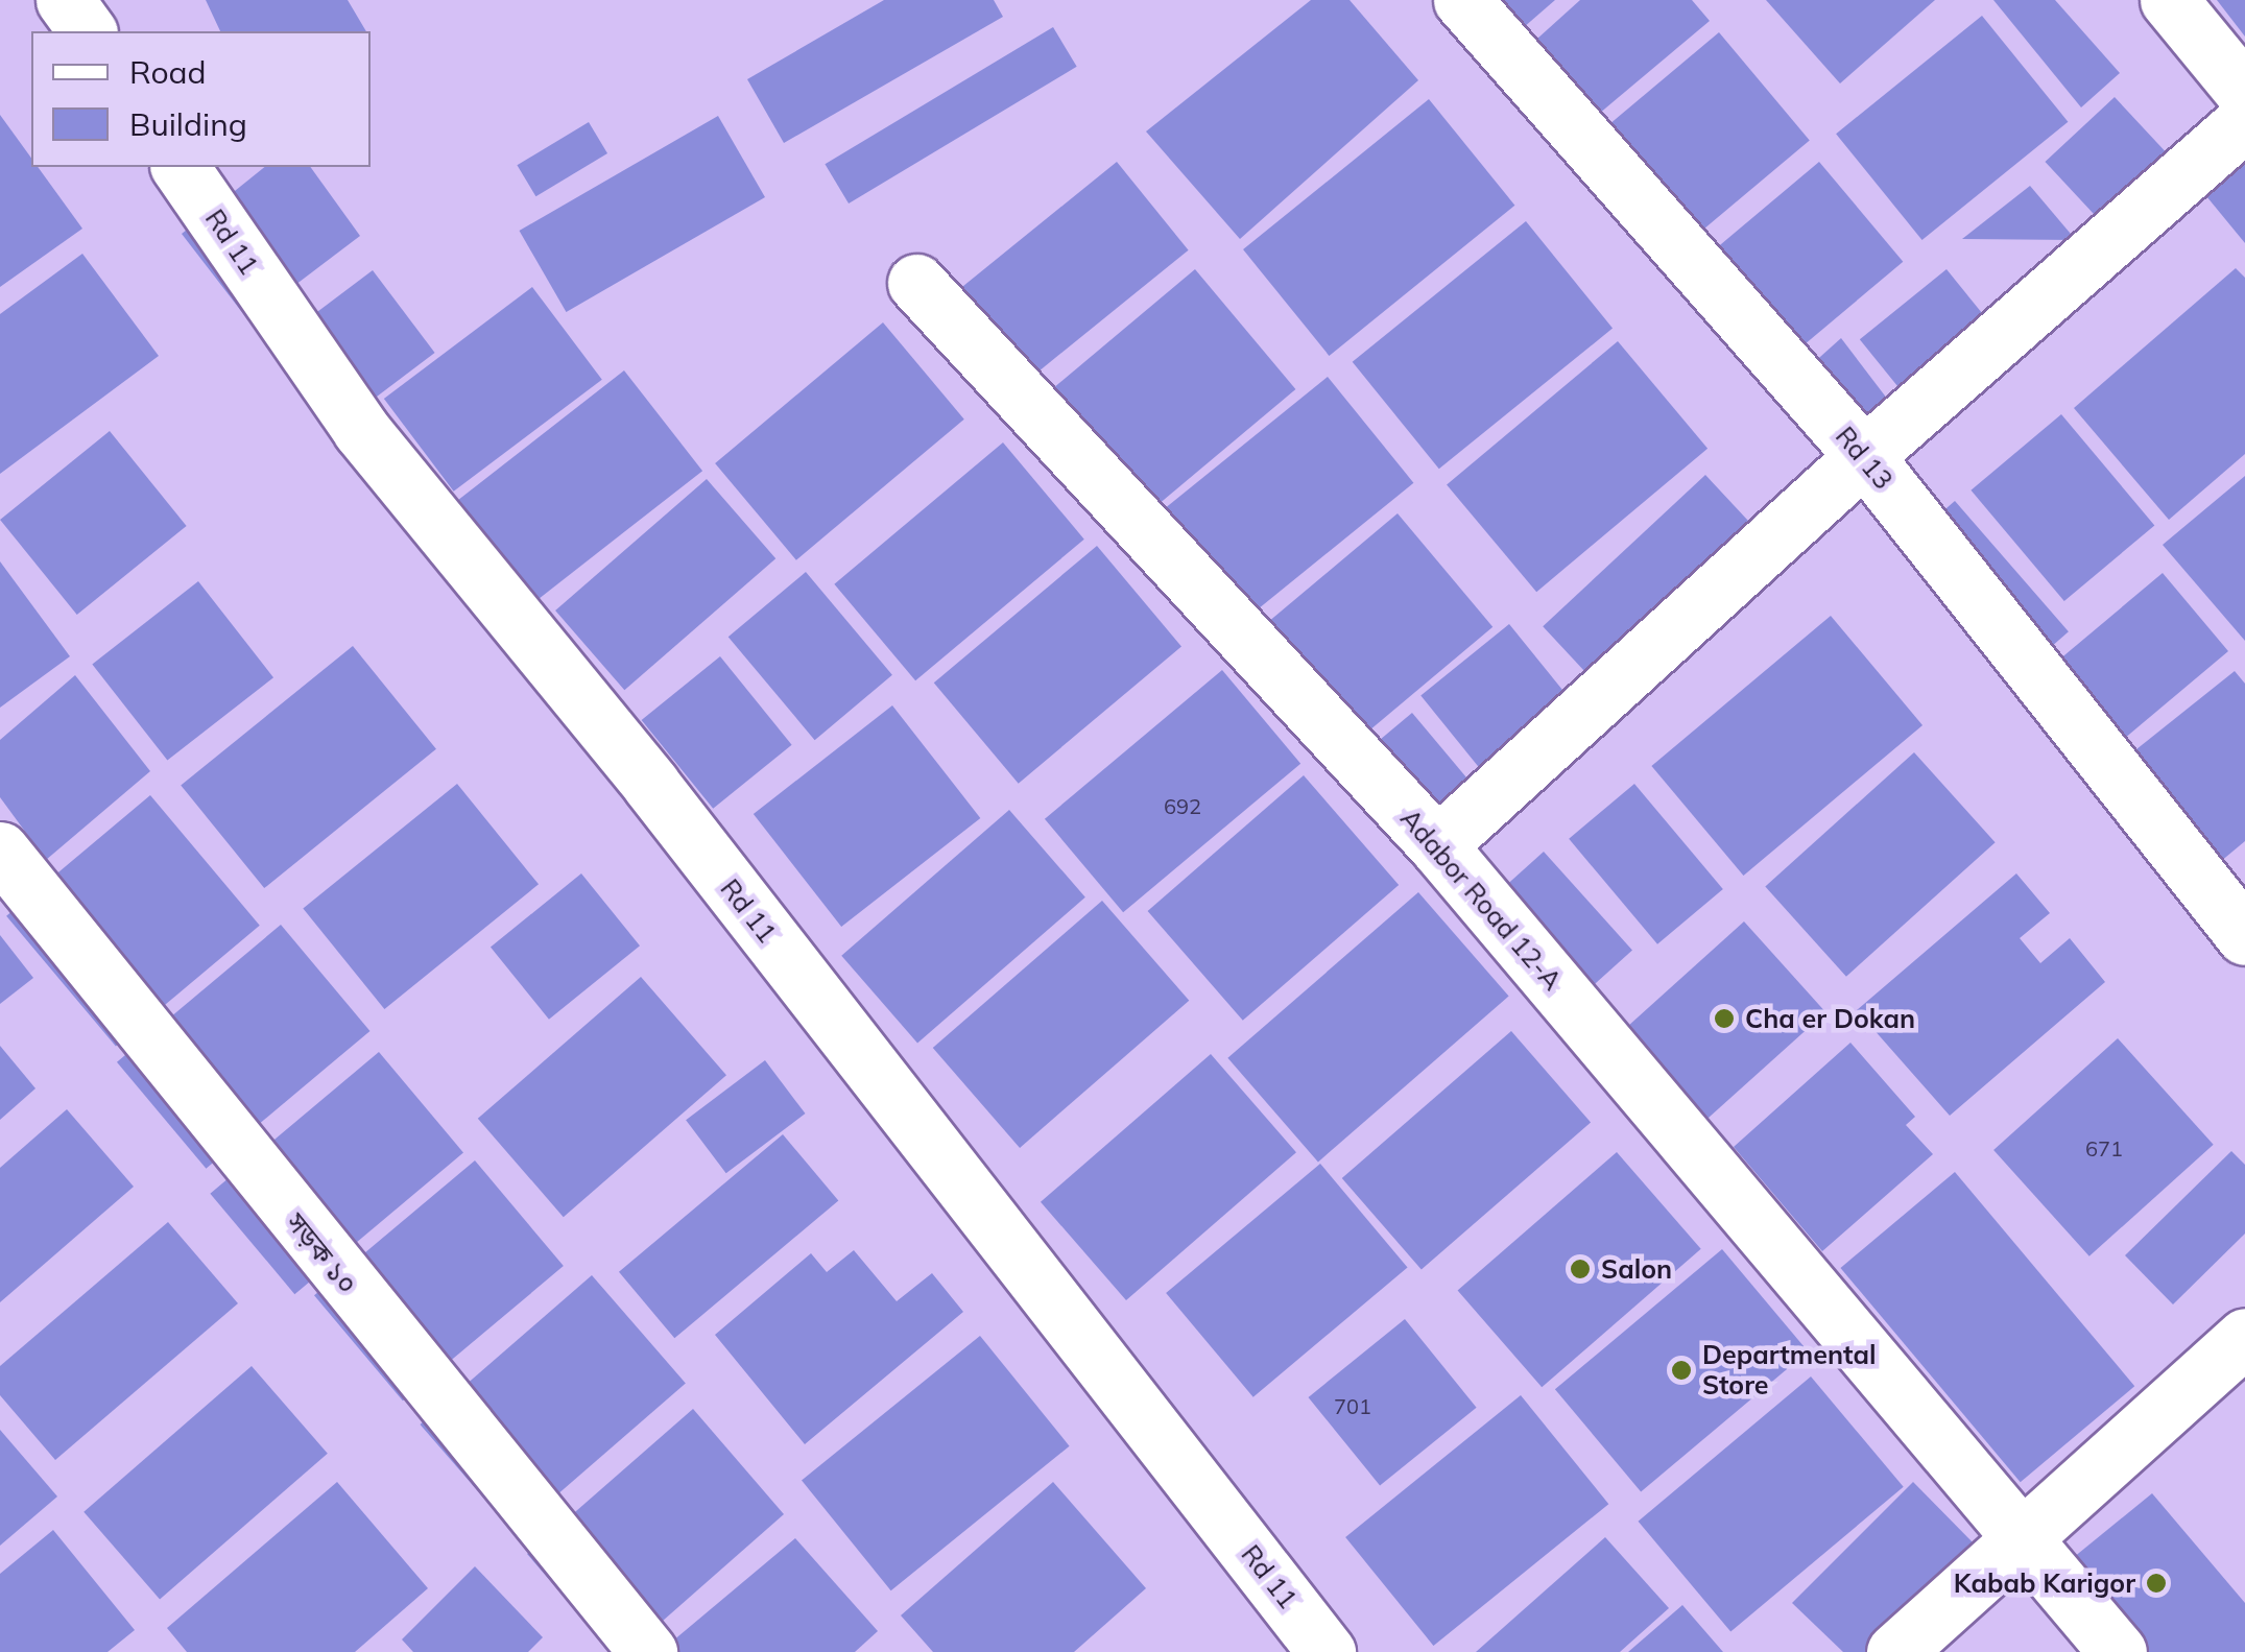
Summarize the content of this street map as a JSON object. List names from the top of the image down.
{
  "streets": {
    "street": [
      "Rd 11",
      "Rd 13",
      "Adabor Road 12-A",
      "সড়ক ১০"
    ]
  },
  "places": [
    "Cha er Dokan",
    "Salon",
    "Departmental Store",
    "Kabab Karigor"
  ],
  "house_numbers": ["692", "671", "701"],
  "legend": ["Road", "Building"]
}
